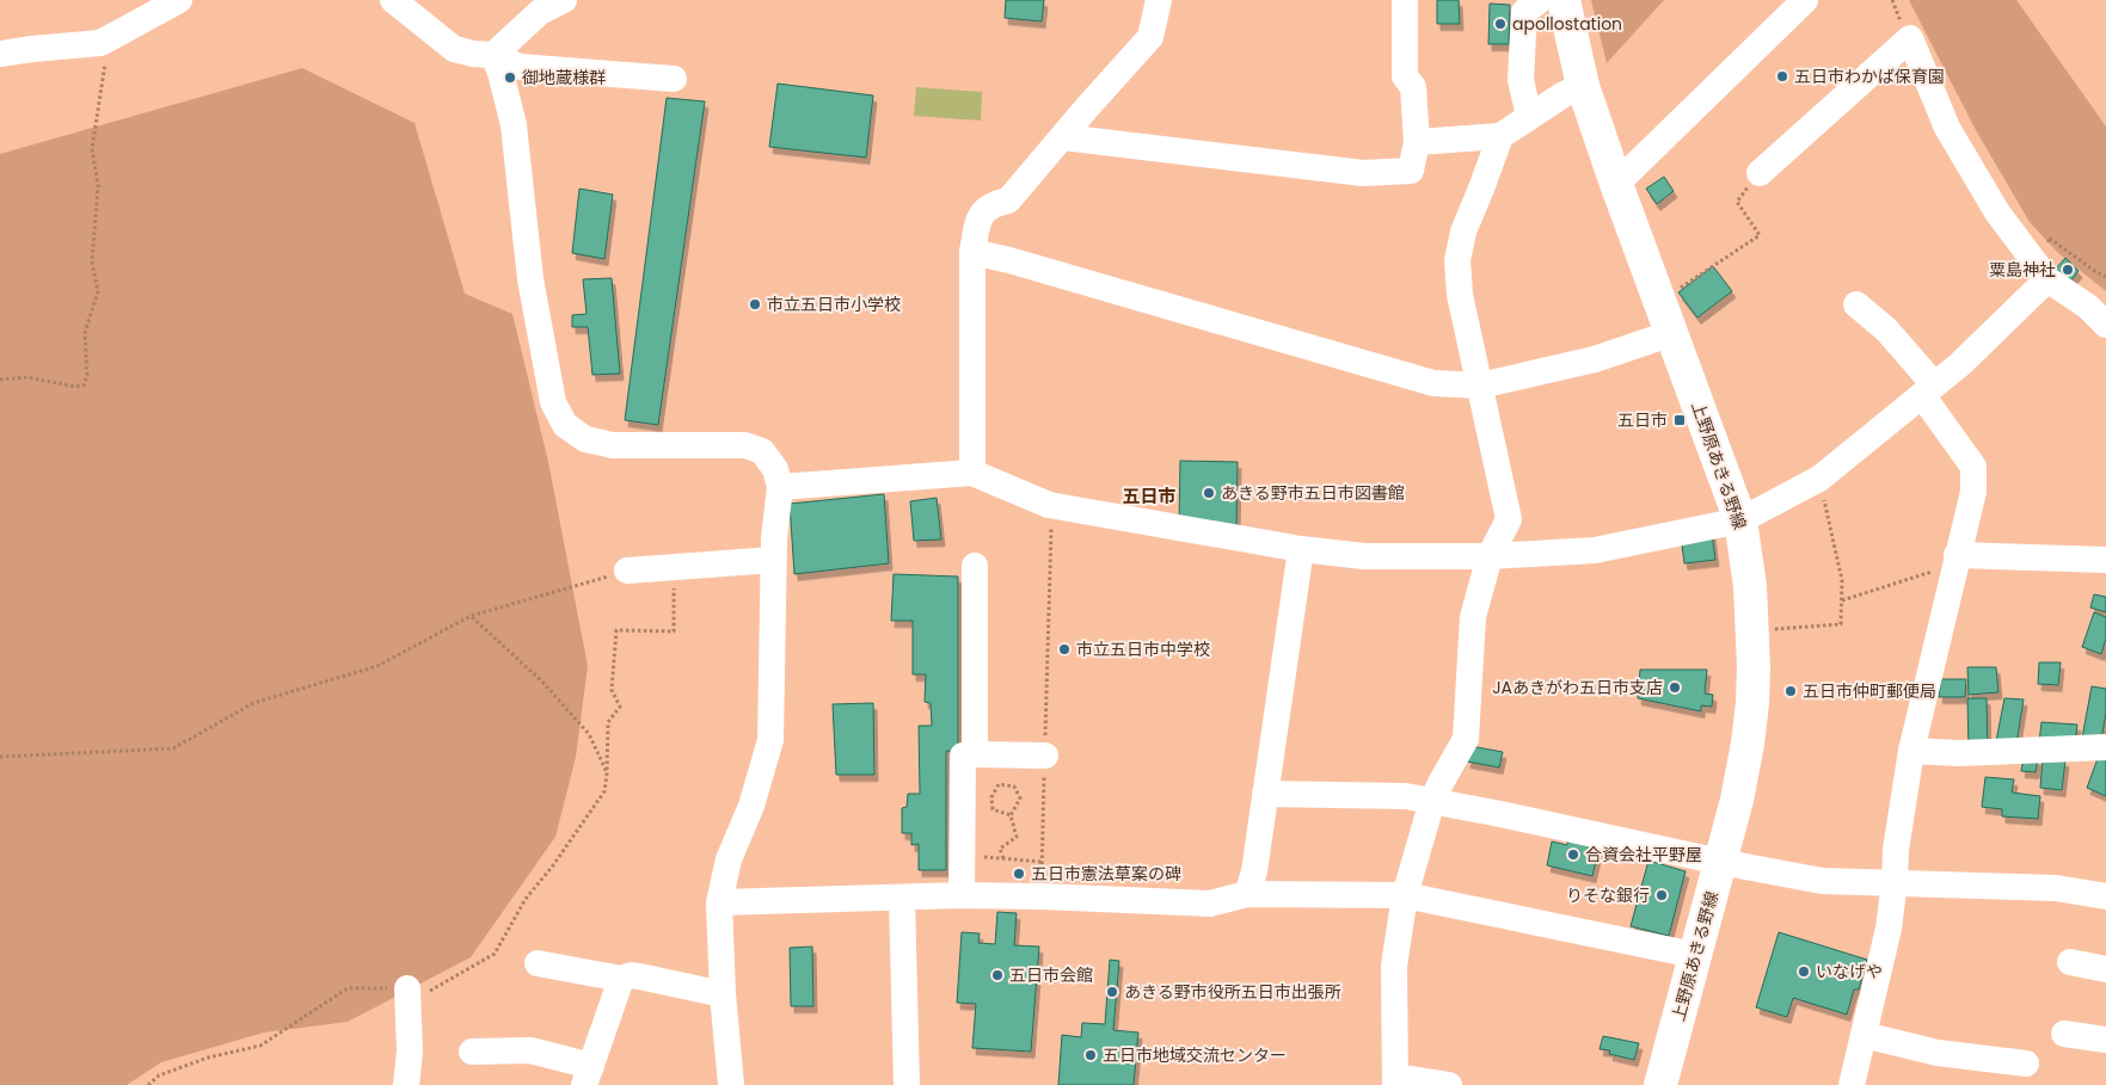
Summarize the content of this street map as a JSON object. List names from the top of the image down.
{
  "streets": {
    "main road": ["上野原あきる野線"]
  },
  "districts": ["五日市"],
  "places": {
    "other": [
      "apollostation",
      "五日市わかば保育園",
      "御地蔵様群",
      "粟島神社",
      "市立五日市小学校",
      "あきる野市五日市図書館",
      "市立五日市中学校",
      "JAあきがわ五日市支店",
      "五日市仲町郵便局",
      "合資会社平野屋",
      "五日市憲法草案の碑",
      "りそな銀行",
      "いなげや",
      "五日市会館",
      "あきる野市役所五日市出張所",
      "五日市地域交流センター"
    ],
    "transit": ["五日市"]
  }
}
